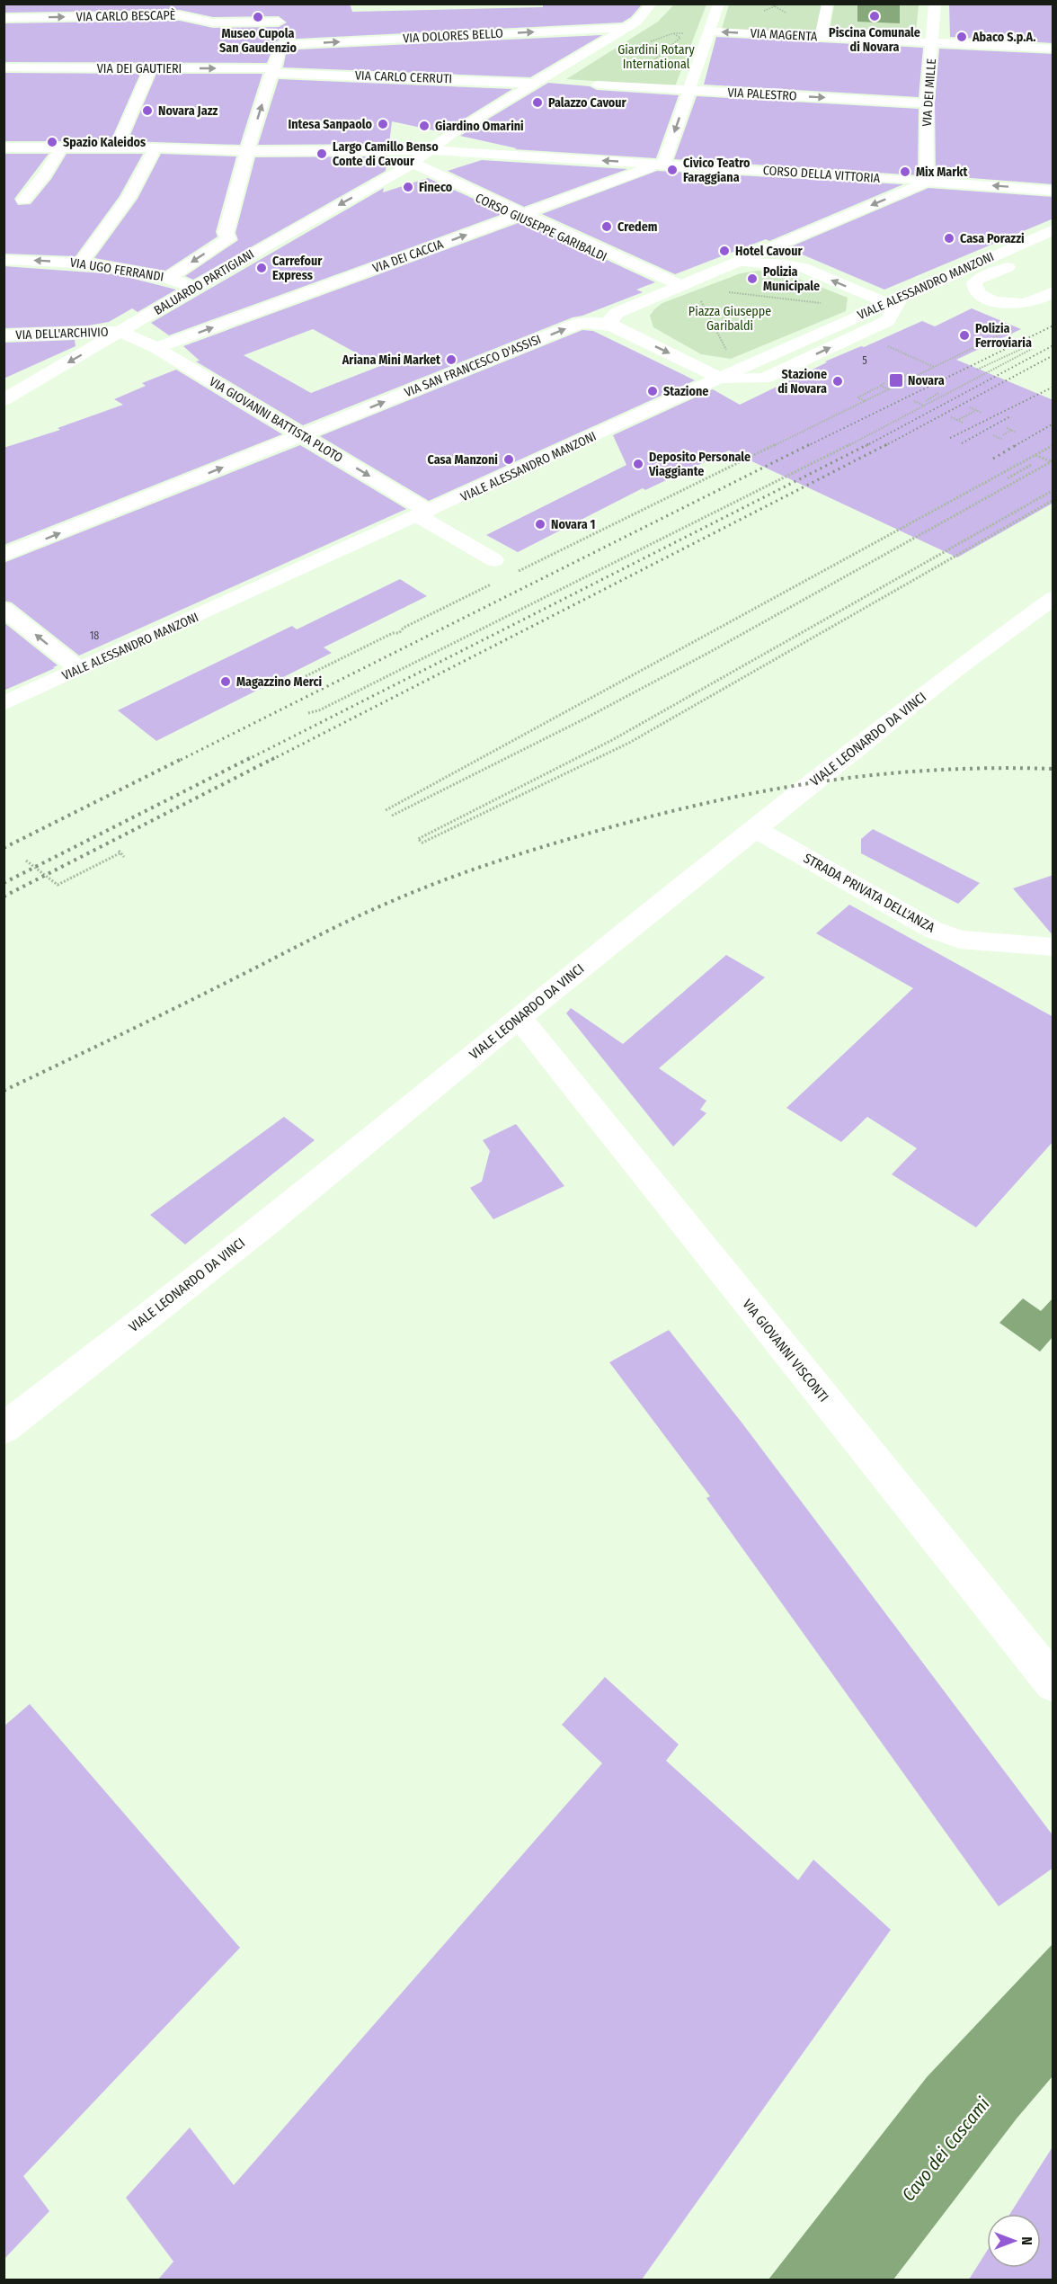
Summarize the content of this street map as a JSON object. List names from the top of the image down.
{
  "streets": {
    "street": [
      "VIA CARLO BESCAPÈ",
      "VIA MAGENTA",
      "VIA DOLORES BELLO",
      "VIA DEI GAUTIERI",
      "VIA CARLO CERRUTI",
      "VIA DEI MILLE",
      "VIA PALESTRO",
      "CORSO DELLA VITTORIA",
      "CORSO GIUSEPPE GARIBALDI",
      "VIA DEI CACCIA",
      "VIA UGO FERRANDI",
      "BALUARDO PARTIGIANI",
      "VIALE ALESSANDRO MANZONI",
      "VIA DELL'ARCHIVIO",
      "VIA SAN FRANCESCO D'ASSISI",
      "VIA GIOVANNI BATTISTA PLOTO",
      "VIALE LEONARDO DA VINCI",
      "STRADA PRIVATA DELL'ANZA",
      "VIA GIOVANNI VISCONTI"
    ]
  },
  "crossings": [
    ["VIA CARLO BESCAPÈ", "VIA DOLORES BELLO"],
    ["VIA MAGENTA", "VIA DEI MILLE"],
    ["VIA DOLORES BELLO", "BALUARDO PARTIGIANI"],
    ["VIA DEI GAUTIERI", "VIA CARLO CERRUTI"],
    ["VIA CARLO CERRUTI", "BALUARDO PARTIGIANI"],
    ["VIA DEI MILLE", "VIA PALESTRO"],
    ["VIA DEI MILLE", "CORSO DELLA VITTORIA"],
    ["CORSO DELLA VITTORIA", "VIA DEI CACCIA"],
    ["CORSO DELLA VITTORIA", "BALUARDO PARTIGIANI"],
    ["CORSO GIUSEPPE GARIBALDI", "VIA DEI CACCIA"],
    ["CORSO GIUSEPPE GARIBALDI", "BALUARDO PARTIGIANI"],
    ["VIA DEI CACCIA", "VIA GIOVANNI BATTISTA PLOTO"],
    ["VIA UGO FERRANDI", "BALUARDO PARTIGIANI"],
    ["BALUARDO PARTIGIANI", "VIA DELL'ARCHIVIO"],
    ["BALUARDO PARTIGIANI", "VIA GIOVANNI BATTISTA PLOTO"],
    ["VIALE ALESSANDRO MANZONI", "VIA GIOVANNI BATTISTA PLOTO"],
    ["VIA DELL'ARCHIVIO", "VIA GIOVANNI BATTISTA PLOTO"],
    ["VIA SAN FRANCESCO D'ASSISI", "VIA GIOVANNI BATTISTA PLOTO"],
    ["VIALE LEONARDO DA VINCI", "STRADA PRIVATA DELL'ANZA"],
    ["VIALE LEONARDO DA VINCI", "VIA GIOVANNI VISCONTI"]
  ],
  "one_way": [
    "VIA CARLO BESCAPÈ",
    "VIA DOLORES BELLO",
    "VIA DEI CACCIA",
    "VIA UGO FERRANDI",
    "BALUARDO PARTIGIANI",
    "VIA SAN FRANCESCO D'ASSISI"
  ],
  "water": ["Cavo dei Cascami"],
  "parks": ["Giardini Rotary International", "Piazza Giuseppe Garibaldi"],
  "places": {
    "other": [
      "Piscina Comunale di Novara",
      "Museo Cupola San Gaudenzio",
      "Abaco S.p.A.",
      "Palazzo Cavour",
      "Novara Jazz",
      "Intesa Sanpaolo",
      "Giardino Omarini",
      "Spazio Kaleidos",
      "Largo Camillo Benso Conte di Cavour",
      "Civico Teatro Faraggiana",
      "Mix Markt",
      "Fineco",
      "Credem",
      "Casa Porazzi",
      "Hotel Cavour",
      "Carrefour Express",
      "Polizia Municipale",
      "Polizia Ferroviaria",
      "Ariana Mini Market",
      "Stazione di Novara",
      "Stazione",
      "Casa Manzoni",
      "Deposito Personale Viaggiante",
      "Novara 1",
      "Magazzino Merci"
    ],
    "transit": ["Novara"]
  },
  "house_numbers": ["5", "18"],
  "north": "right"
}
